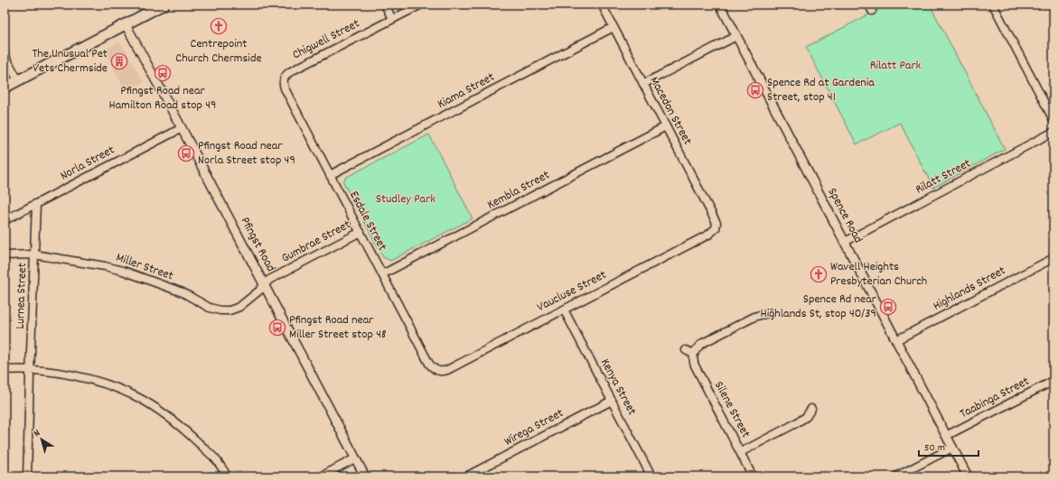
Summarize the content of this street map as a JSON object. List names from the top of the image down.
{
  "streets": {
    "street": [
      "Chigwell Street",
      "Kiama Street",
      "Macedon Street",
      "Norla Street",
      "Rilatt Street",
      "Kembla Street",
      "Spence Road",
      "Esdale Street",
      "Gumbrae Street",
      "Pfingst Road",
      "Miller Street",
      "Highlands Street",
      "Vaucluse Street",
      "Lurnea Street",
      "Kenya Street",
      "Taabinga Street",
      "Silene Street",
      "Wirega Street"
    ]
  },
  "crossings": [
    ["Chigwell Street", "Esdale Street"],
    ["Kiama Street", "Macedon Street"],
    ["Kiama Street", "Esdale Street"],
    ["Macedon Street", "Kembla Street"],
    ["Macedon Street", "Vaucluse Street"],
    ["Norla Street", "Pfingst Road"],
    ["Norla Street", "Lurnea Street"],
    ["Rilatt Street", "Spence Road"],
    ["Kembla Street", "Esdale Street"],
    ["Spence Road", "Highlands Street"],
    ["Spence Road", "Taabinga Street"],
    ["Esdale Street", "Gumbrae Street"],
    ["Esdale Street", "Vaucluse Street"],
    ["Gumbrae Street", "Pfingst Road"],
    ["Gumbrae Street", "Miller Street"],
    ["Pfingst Road", "Miller Street"],
    ["Miller Street", "Lurnea Street"],
    ["Vaucluse Street", "Kenya Street"],
    ["Kenya Street", "Wirega Street"]
  ],
  "parks": ["Rilatt Park", "Studley Park"],
  "places": {
    "church": ["Centrepoint Church Chermside", "Wavell Heights Presbyterian Church"],
    "building": ["The Unusual Pet Vets Chermside"],
    "bus stop": [
      "Pfingst Road near Hamilton Road stop 49",
      "Spence Rd at Gardenia Street, stop 41",
      "Pfingst Road near Norla Street stop 49",
      "Spence Rd near Highlands St, stop 40/39",
      "Pfingst Road near Miller Street stop 48"
    ]
  },
  "scale_bar": "50 m",
  "north": "top left"
}
